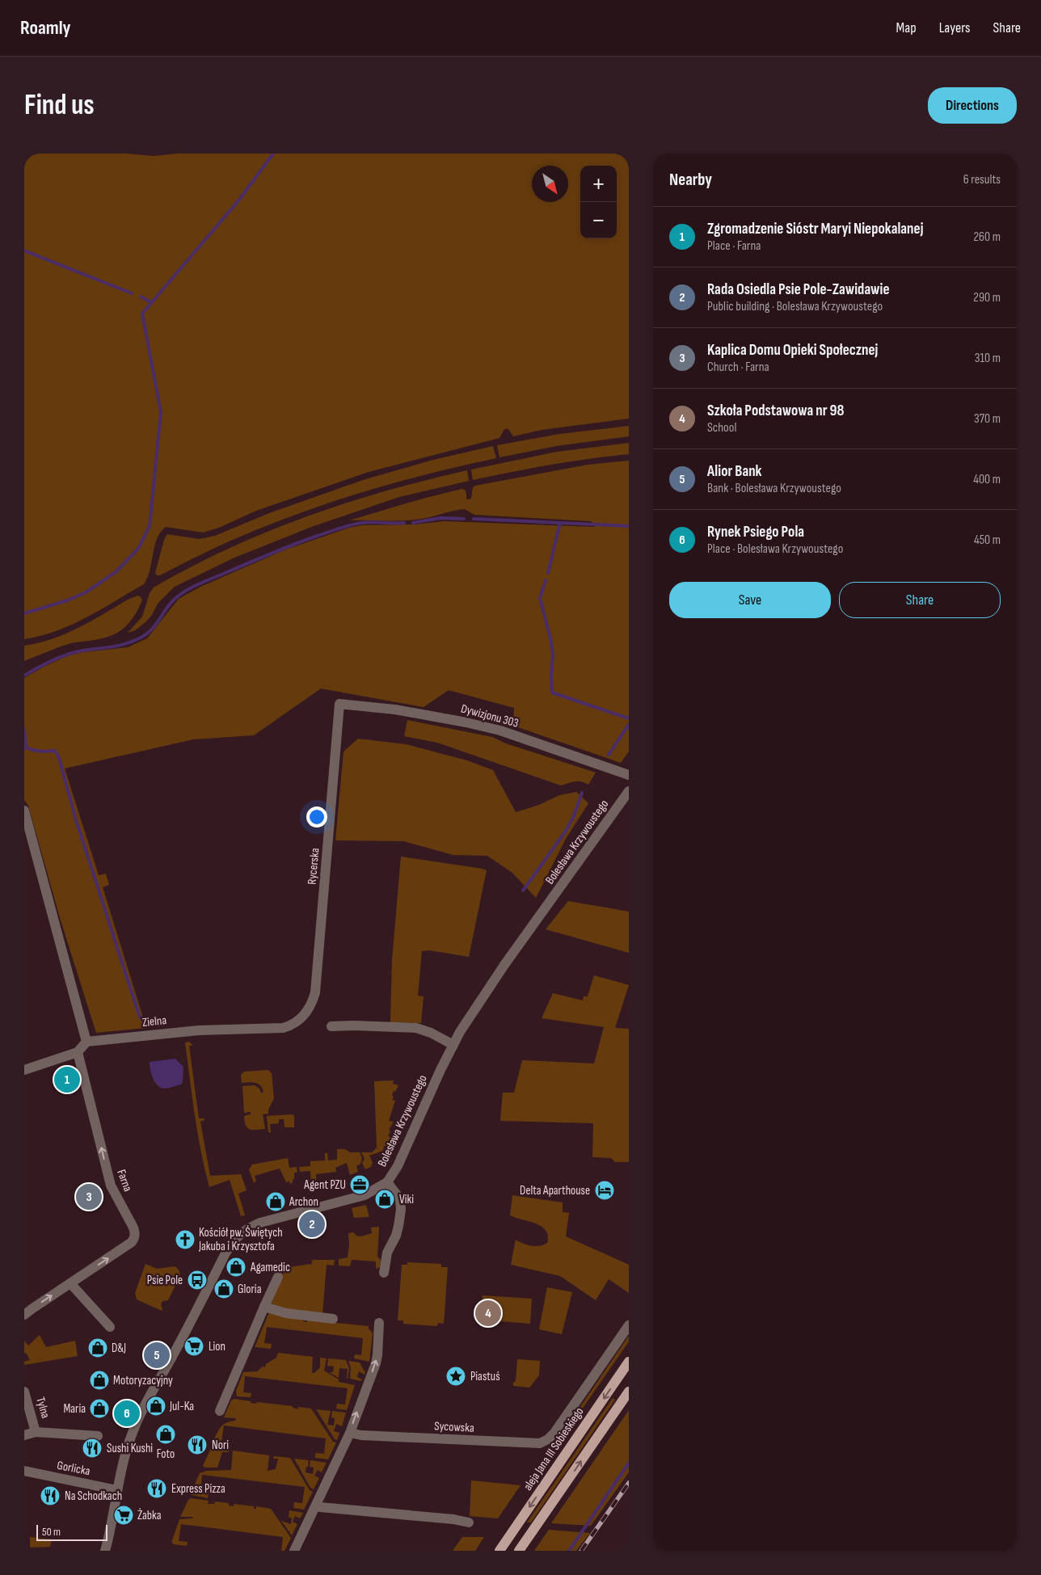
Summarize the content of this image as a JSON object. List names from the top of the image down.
{
  "streets": {
    "main road": ["aleja Jana III Sobieskiego"],
    "street": [
      "Dywizjonu 303",
      "Bolesława Krzywoustego",
      "Rycerska",
      "Zielna",
      "Farna",
      "Tylna",
      "Sycowska",
      "Gorlicka"
    ]
  },
  "crossings": [
    ["Dywizjonu 303", "Rycerska"],
    ["Bolesława Krzywoustego", "Gorlicka"],
    ["Rycerska", "Zielna"]
  ],
  "one_way": ["Farna"],
  "places": {
    "office": ["Agent PZU"],
    "hotel": ["Delta Aparthouse"],
    "shop": [
      "Viki",
      "Archon",
      "Agamedic",
      "Gloria",
      "D&J",
      "Motoryzacyjny",
      "Jul-Ka",
      "Maria",
      "Foto"
    ],
    "church": ["Kościół pw. Świętych Jakuba i Krzysztofa"],
    "bus stop": ["Psie Pole"],
    "supermarket": ["Lion", "Żabka"],
    "place": ["Piastuś"],
    "restaurant": [
      "Nori",
      "Sushi Kushi",
      "Express Pizza",
      "Na Schodkach"
    ]
  },
  "scale_bar": "50 m",
  "north": "bottom right",
  "page": {
    "header": "Roamly",
    "nav": ["Map", "Layers", "Share"],
    "buttons": [
      "Directions",
      ["Save", "Share"]
    ],
    "title": "Find us",
    "heading": ["Nearby", "6 results"],
    "map_buttons": ["+", "−"],
    "list": [
      {
        "mark": "1",
        "name": "Zgromadzenie Sióstr Maryi Niepokalanej",
        "note": "Place · Farna",
        "value": "260 m"
      },
      {
        "mark": "2",
        "name": "Rada Osiedla Psie Pole-Zawidawie",
        "note": "Public building · Bolesława Krzywoustego",
        "value": "290 m"
      },
      {
        "mark": "3",
        "name": "Kaplica Domu Opieki Społecznej",
        "note": "Church · Farna",
        "value": "310 m"
      },
      {
        "mark": "4",
        "name": "Szkoła Podstawowa nr 98",
        "note": "School",
        "value": "370 m"
      },
      {
        "mark": "5",
        "name": "Alior Bank",
        "note": "Bank · Bolesława Krzywoustego",
        "value": "400 m"
      },
      {
        "mark": "6",
        "name": "Rynek Psiego Pola",
        "note": "Place · Bolesława Krzywoustego",
        "value": "450 m"
      }
    ],
    "pins": [
      "1",
      "3",
      "2",
      "4",
      "5",
      "6"
    ],
    "scale": "50 m"
  }
}
